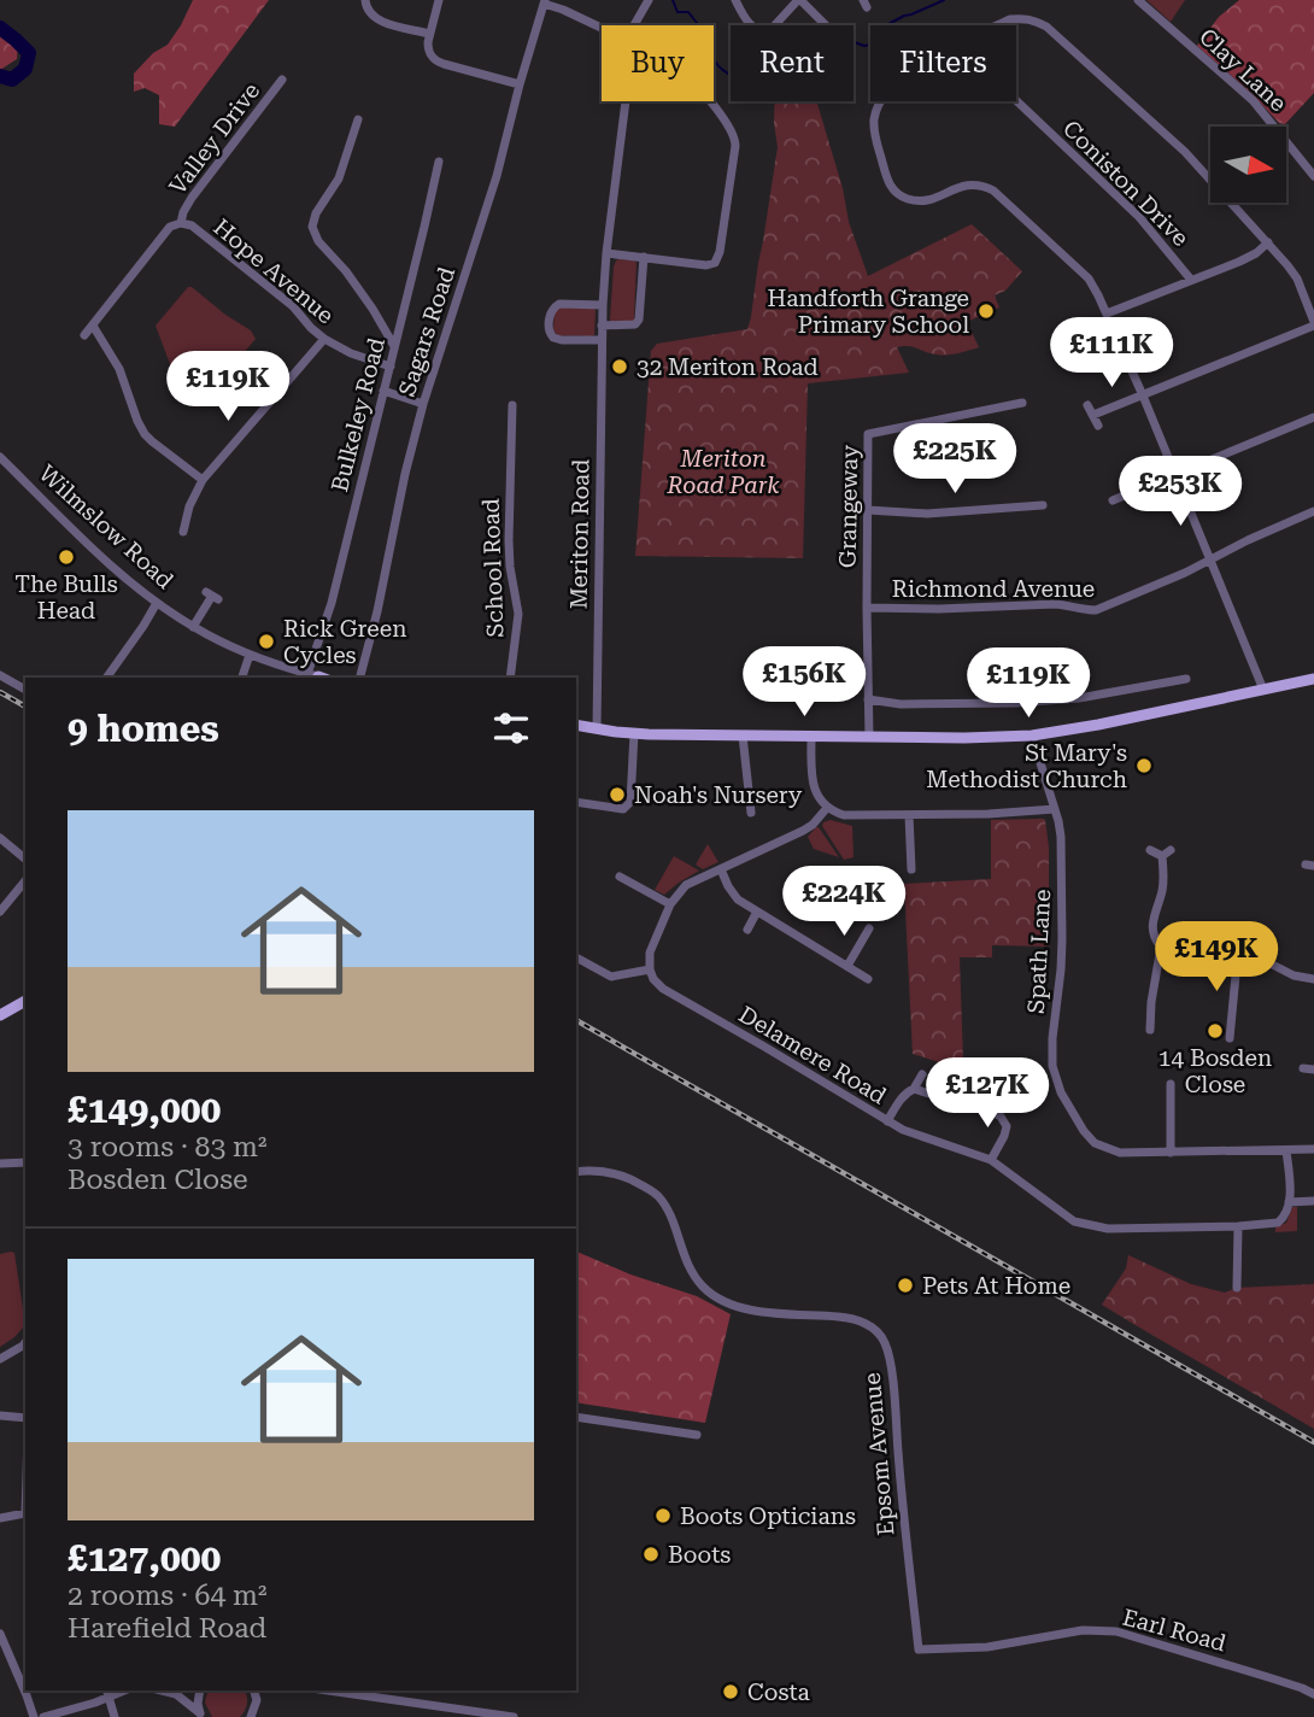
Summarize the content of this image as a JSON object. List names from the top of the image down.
{
  "streets": {
    "street": [
      "Clay Lane",
      "Valley Drive",
      "Coniston Drive",
      "Hope Avenue",
      "Sagars Road",
      "Bulkeley Road",
      "Grangeway",
      "Wilmslow Road",
      "Meriton Road",
      "School Road",
      "Richmond Avenue",
      "Spath Lane",
      "Delamere Road",
      "Epsom Avenue",
      "Earl Road"
    ]
  },
  "crossings": [
    ["Valley Drive", "Hope Avenue"],
    ["Hope Avenue", "Bulkeley Road"],
    ["Bulkeley Road", "Wilmslow Road"],
    ["Grangeway", "Richmond Avenue"],
    ["Epsom Avenue", "Earl Road"]
  ],
  "parks": ["Meriton Road Park"],
  "places": [
    "Handforth Grange Primary School",
    "32 Meriton Road",
    "The Bulls Head",
    "Rick Green Cycles",
    "St Mary's Methodist Church",
    "Noah's Nursery",
    "14 Bosden Close",
    "Pets At Home",
    "Boots Opticians",
    "Boots",
    "Costa"
  ],
  "north": "right",
  "page": {
    "chip": ["Buy", "Rent", "Filters"],
    "price": [
      "£111K",
      "£119K",
      "£225K",
      "£253K",
      "£156K",
      "£119K",
      "£224K",
      "£149K",
      "£127K"
    ],
    "heading": "9 homes",
    "list": [
      {
        "name": "£149,000",
        "note": "3 rooms · 83 m² · Bosden Close"
      },
      {
        "name": "£127,000",
        "note": "2 rooms · 64 m² · Harefield Road"
      }
    ]
  }
}
